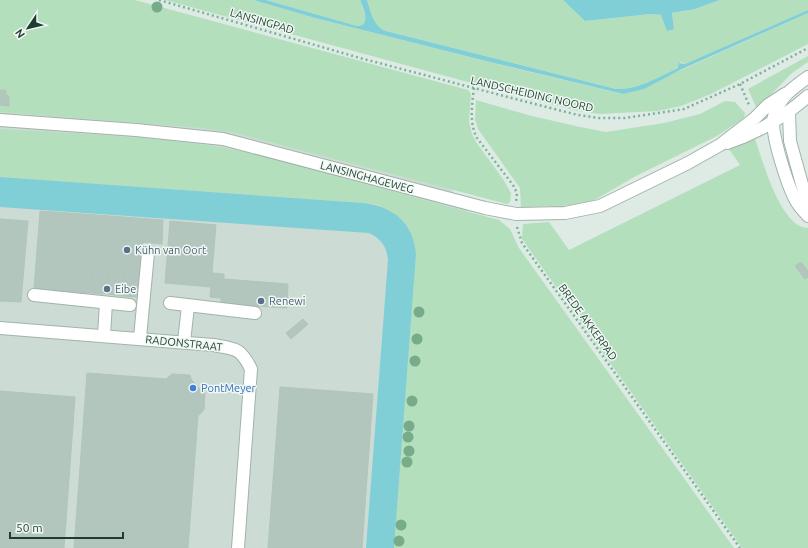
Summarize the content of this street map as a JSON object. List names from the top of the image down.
{
  "streets": {
    "street": ["LANSINGHAGEWEG", "RADONSTRAAT"],
    "path": ["LANSINGPAD", "LANDSCHEIDING NOORD", "BREDE AKKERPAD"]
  },
  "crossings": [
    ["LANSINGPAD", "LANDSCHEIDING NOORD"],
    ["LANDSCHEIDING NOORD", "BREDE AKKERPAD"],
    ["LANSINGHAGEWEG", "BREDE AKKERPAD"]
  ],
  "places": [
    "Kühn van Oort",
    "Eibe",
    "Renewi",
    "PontMeyer"
  ],
  "scale_bar": "50 m",
  "north": "bottom left"
}
